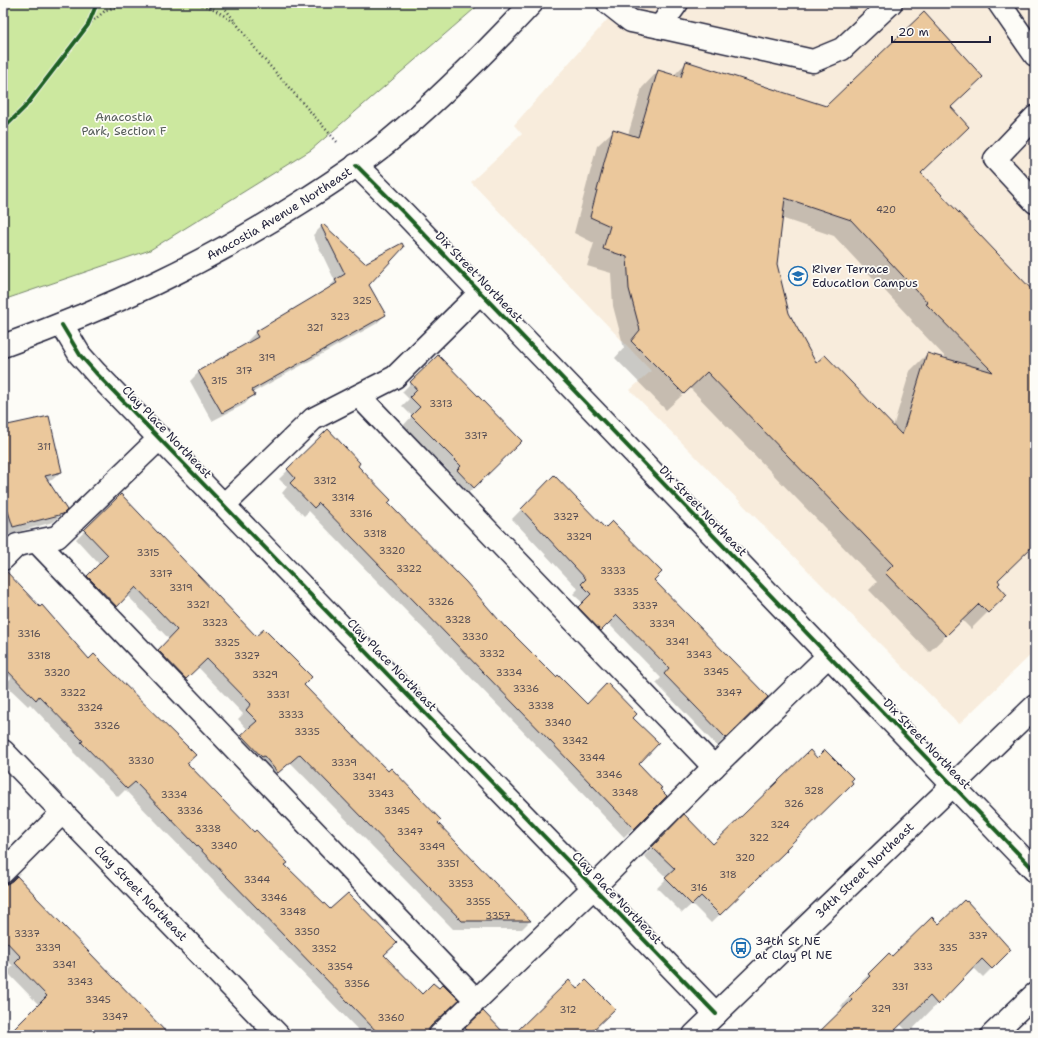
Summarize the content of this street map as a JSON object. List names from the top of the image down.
{
  "streets": {
    "street": [
      "Anacostia Avenue Northeast",
      "Dix Street Northeast",
      "Clay Place Northeast",
      "34th Street Northeast",
      "Clay Street Northeast"
    ]
  },
  "crossings": [
    ["Anacostia Avenue Northeast", "Dix Street Northeast"],
    ["Anacostia Avenue Northeast", "Clay Place Northeast"],
    ["Dix Street Northeast", "34th Street Northeast"],
    ["Clay Place Northeast", "34th Street Northeast"]
  ],
  "parks": ["Anacostia Park, Section F"],
  "places": {
    "school or university": ["River Terrace Education Campus"],
    "bus stop": ["34th St NE at Clay Pl NE"]
  },
  "house_numbers": [
    "420",
    "325",
    "323",
    "321",
    "319",
    "317",
    "315",
    "3313",
    "3317",
    "311",
    "3312",
    "3314",
    "3316",
    "3327",
    "3318",
    "3329",
    "3320",
    "3315",
    "3322",
    "3333",
    "3317",
    "3319",
    "3335",
    "3326",
    "3321",
    "3337",
    "3328",
    "3323",
    "3339",
    "3316",
    "3330",
    "3341",
    "3325",
    "3332",
    "3343",
    "3318",
    "3327",
    "3345",
    "3320",
    "3334",
    "3329",
    "3336",
    "3322",
    "3347",
    "3331",
    "3338",
    "3324",
    "3333",
    "3340",
    "3326",
    "3335",
    "3342",
    "3344",
    "3330",
    "3339",
    "3346",
    "3341",
    "328",
    "3348",
    "3343",
    "3334",
    "326",
    "3336",
    "3345",
    "324",
    "3338",
    "3347",
    "322",
    "3340",
    "3349",
    "320",
    "3351",
    "318",
    "3344",
    "3353",
    "316",
    "3346",
    "3355",
    "3348",
    "3357",
    "3350",
    "3337",
    "337",
    "3339",
    "335",
    "3352",
    "3341",
    "3354",
    "333",
    "3343",
    "3356",
    "331",
    "3345",
    "329",
    "312",
    "3347",
    "3360"
  ],
  "scale_bar": "20 m"
}
